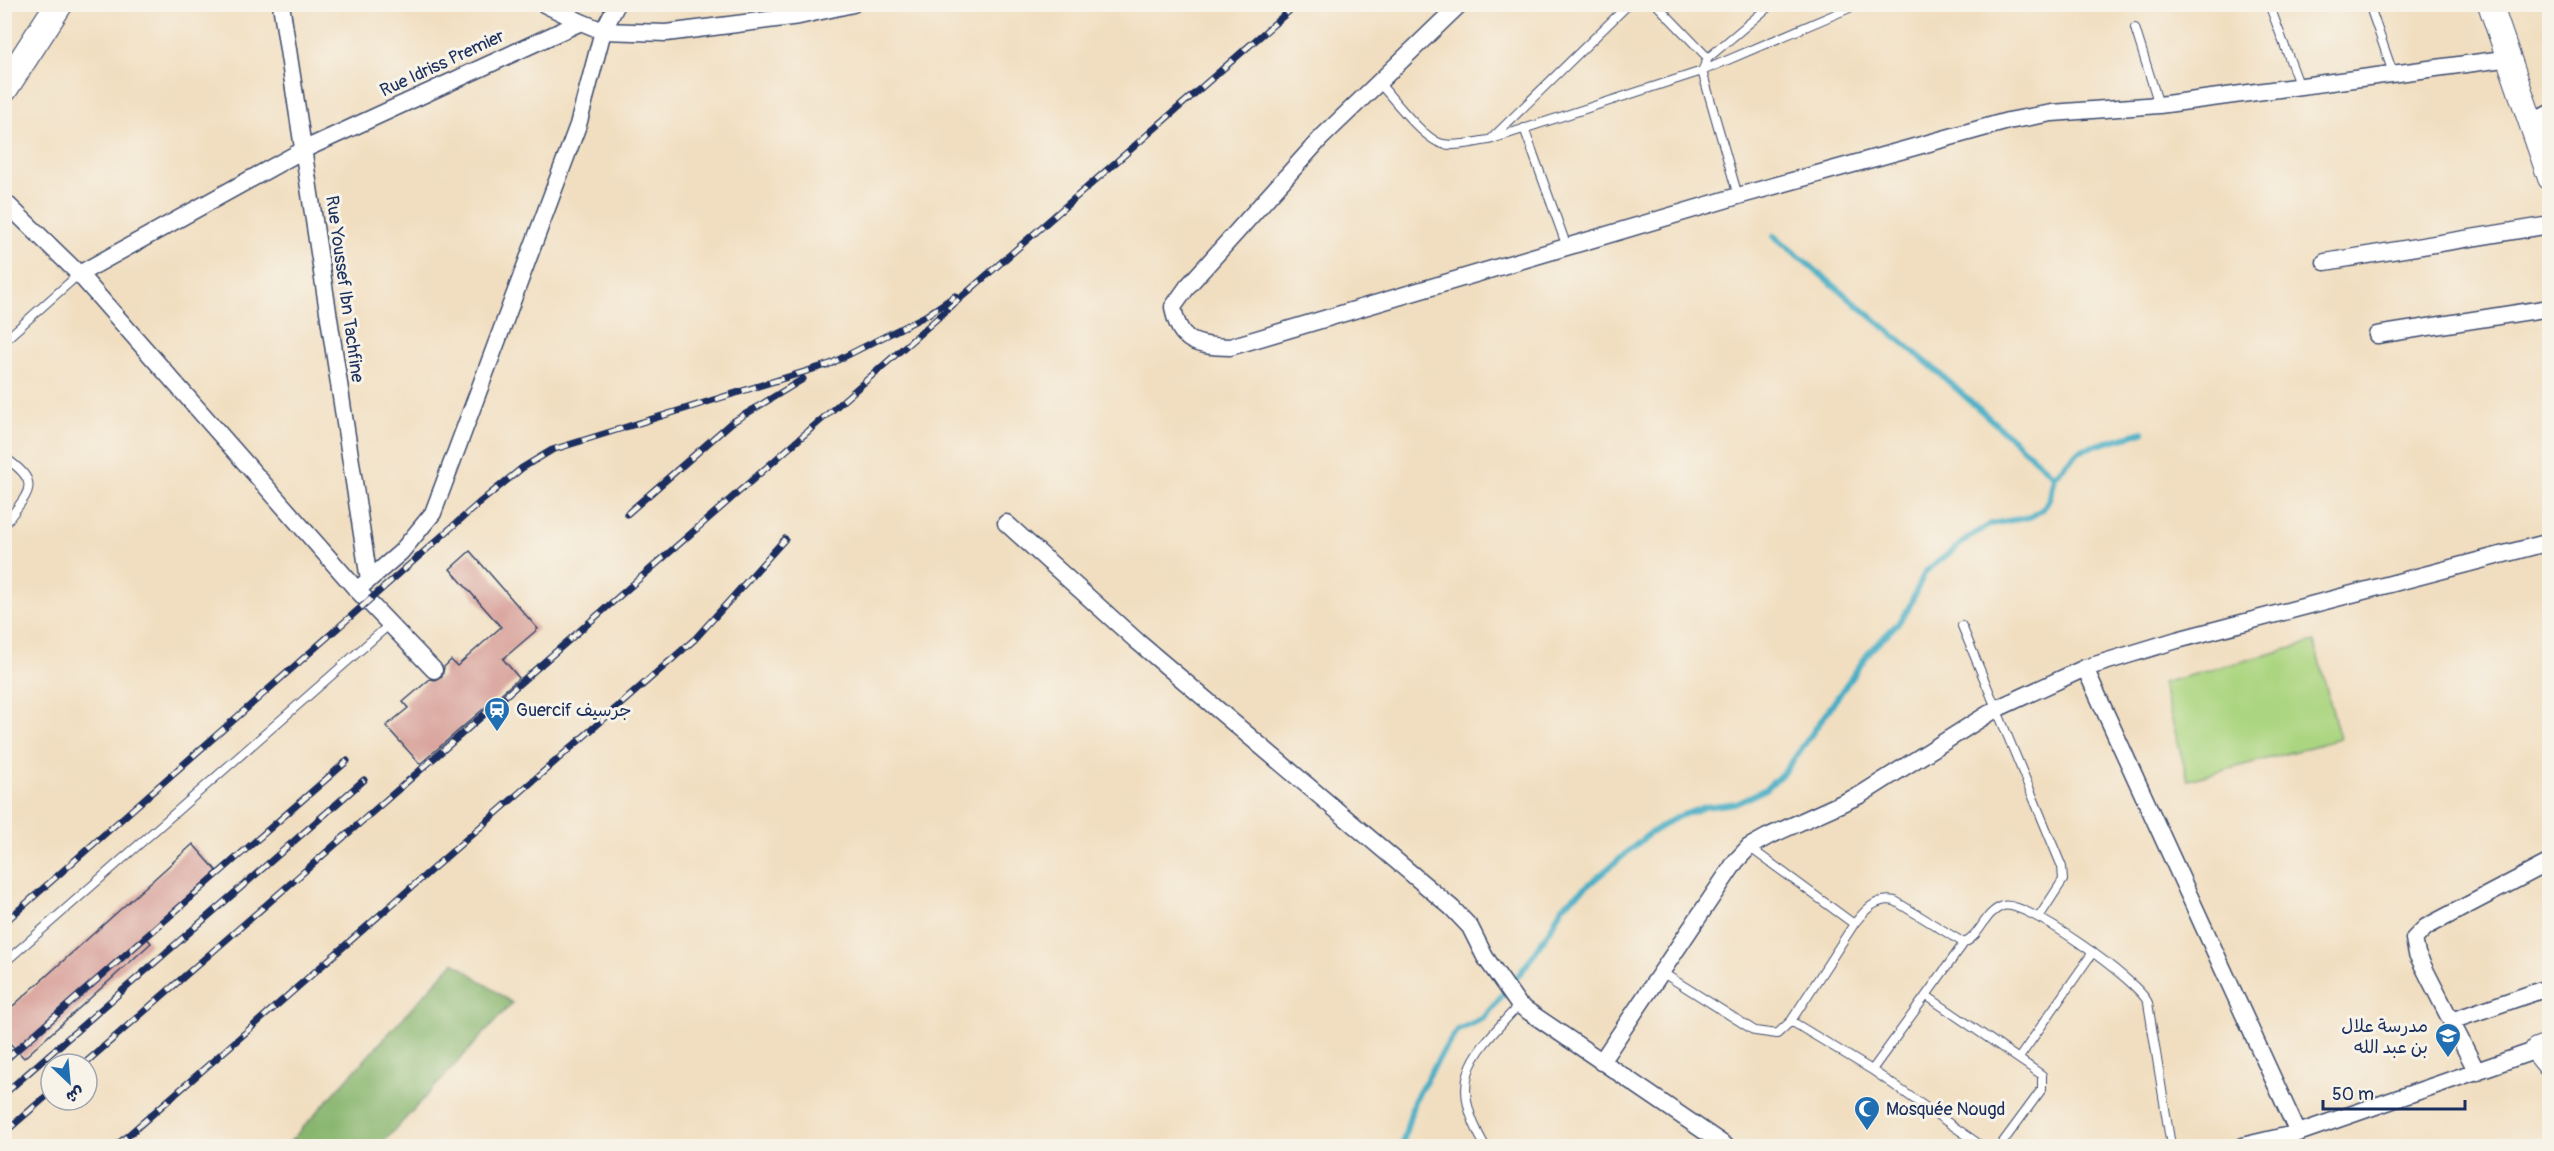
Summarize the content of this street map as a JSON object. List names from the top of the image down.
{
  "streets": {
    "street": ["Rue Idriss Premier", "Rue Youssef Ibn Tachfine"]
  },
  "crossings": [
    ["Rue Idriss Premier", "Rue Youssef Ibn Tachfine"]
  ],
  "places": {
    "station": ["Guercif جرسيف"],
    "school or university": ["مدرسة علال بن عبد الله"],
    "mosque": ["Mosquée Nougd"]
  },
  "scale_bar": "50 m",
  "north": "bottom right"
}
